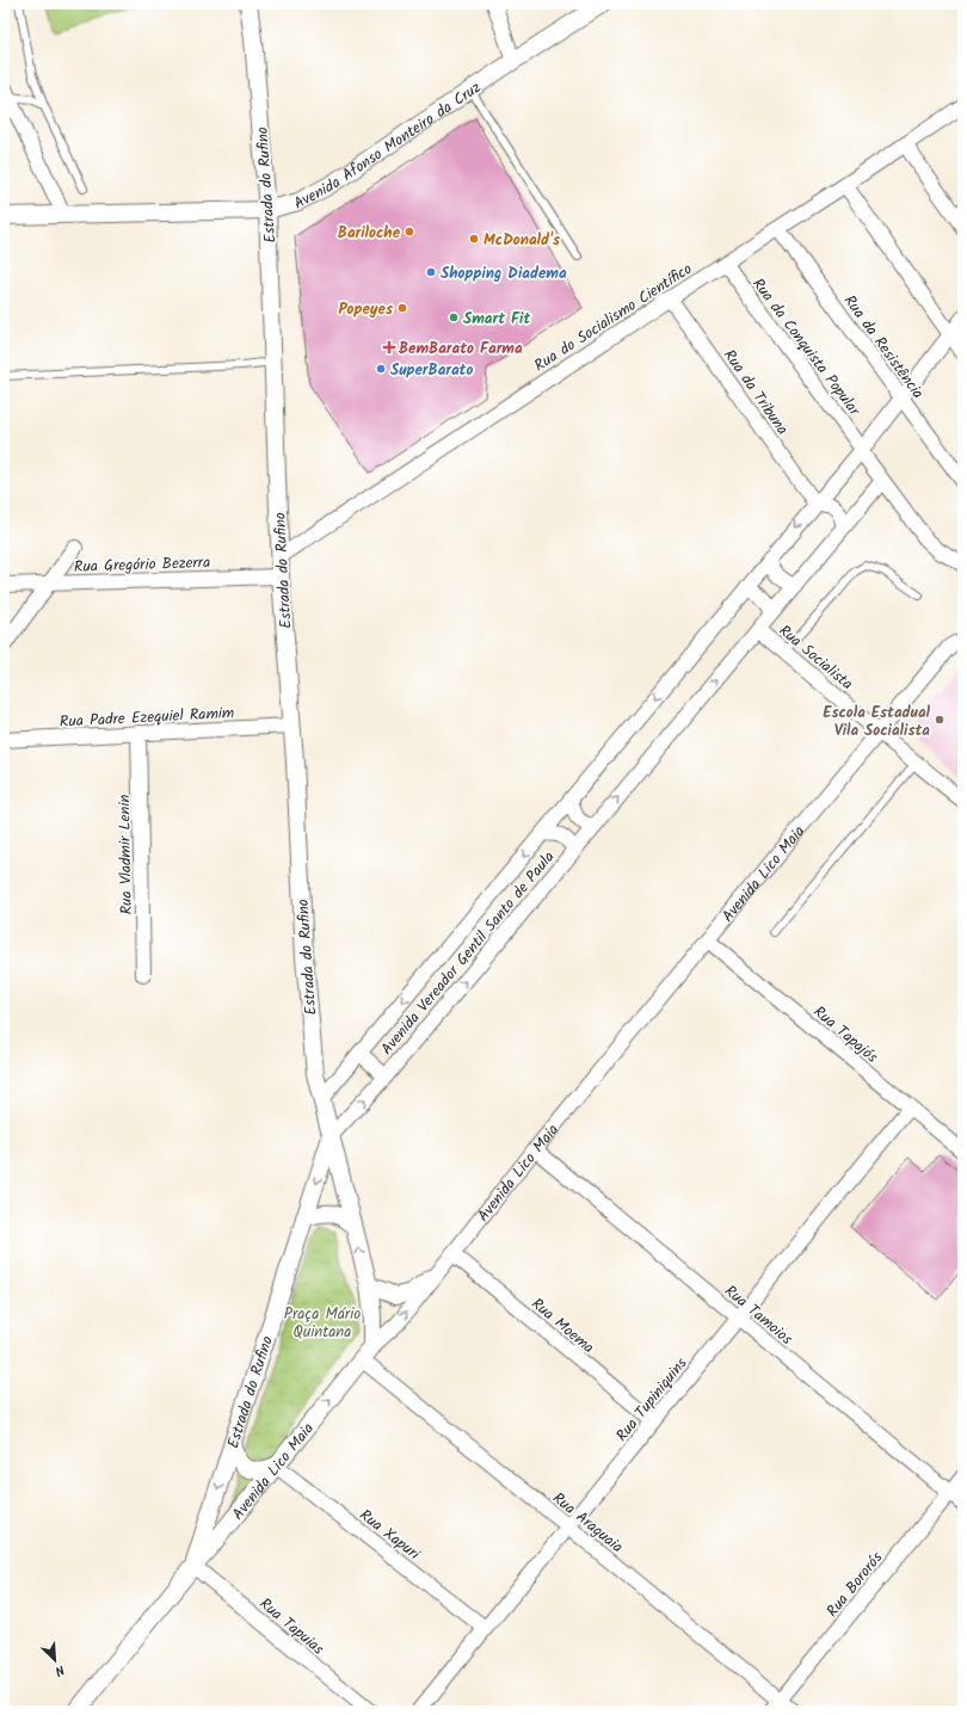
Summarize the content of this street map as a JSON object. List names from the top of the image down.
{
  "streets": {
    "street": [
      "Avenida Afonso Monteiro da Cruz",
      "Estrada do Rufino",
      "Rua do Socialismo Científico",
      "Rua da Conquista Popular",
      "Rua da Resistência",
      "Rua da Tribuna",
      "Rua Gregório Bezerra",
      "Rua Socialista",
      "Rua Padre Ezequiel Ramim",
      "Rua Vladmir Lenin",
      "Avenida Lico Maia",
      "Avenida Vereador Gentil Santo de Paula",
      "Rua Tapajós",
      "Rua Tamoios",
      "Rua Moema",
      "Rua Tupiniquins",
      "Rua Araguaia",
      "Rua Xapuri",
      "Rua Bororós",
      "Rua Tapuias"
    ]
  },
  "crossings": [
    ["Avenida Afonso Monteiro da Cruz", "Estrada do Rufino"],
    ["Estrada do Rufino", "Rua do Socialismo Científico"],
    ["Estrada do Rufino", "Rua Gregório Bezerra"],
    ["Estrada do Rufino", "Rua Padre Ezequiel Ramim"],
    ["Estrada do Rufino", "Avenida Lico Maia"],
    ["Estrada do Rufino", "Avenida Vereador Gentil Santo de Paula"],
    ["Estrada do Rufino", "Rua Tapuias"],
    ["Rua do Socialismo Científico", "Rua da Conquista Popular"],
    ["Rua do Socialismo Científico", "Rua da Resistência"],
    ["Rua do Socialismo Científico", "Rua da Tribuna"],
    ["Rua da Conquista Popular", "Avenida Vereador Gentil Santo de Paula"],
    ["Rua da Resistência", "Avenida Vereador Gentil Santo de Paula"],
    ["Rua da Tribuna", "Avenida Vereador Gentil Santo de Paula"],
    ["Rua Socialista", "Avenida Lico Maia"],
    ["Rua Socialista", "Avenida Vereador Gentil Santo de Paula"],
    ["Rua Padre Ezequiel Ramim", "Rua Vladmir Lenin"],
    ["Avenida Lico Maia", "Rua Tapajós"],
    ["Avenida Lico Maia", "Rua Tamoios"],
    ["Avenida Lico Maia", "Rua Moema"],
    ["Avenida Lico Maia", "Rua Araguaia"],
    ["Avenida Lico Maia", "Rua Xapuri"],
    ["Avenida Lico Maia", "Rua Tapuias"],
    ["Rua Tapajós", "Rua Tupiniquins"],
    ["Rua Tamoios", "Rua Tupiniquins"],
    ["Rua Tamoios", "Rua Bororós"],
    ["Rua Moema", "Rua Tupiniquins"],
    ["Rua Tupiniquins", "Rua Araguaia"],
    ["Rua Tupiniquins", "Rua Xapuri"],
    ["Rua Araguaia", "Rua Bororós"]
  ],
  "parks": ["Praça Mário Quintana"],
  "places": {
    "other": [
      "Bariloche",
      "McDonald's",
      "Shopping Diadema",
      "Popeyes",
      "Smart Fit",
      "SuperBarato",
      "Escola Estadual Vila Socialista"
    ],
    "health": ["BemBarato Farma"]
  },
  "north": "bottom right"
}
